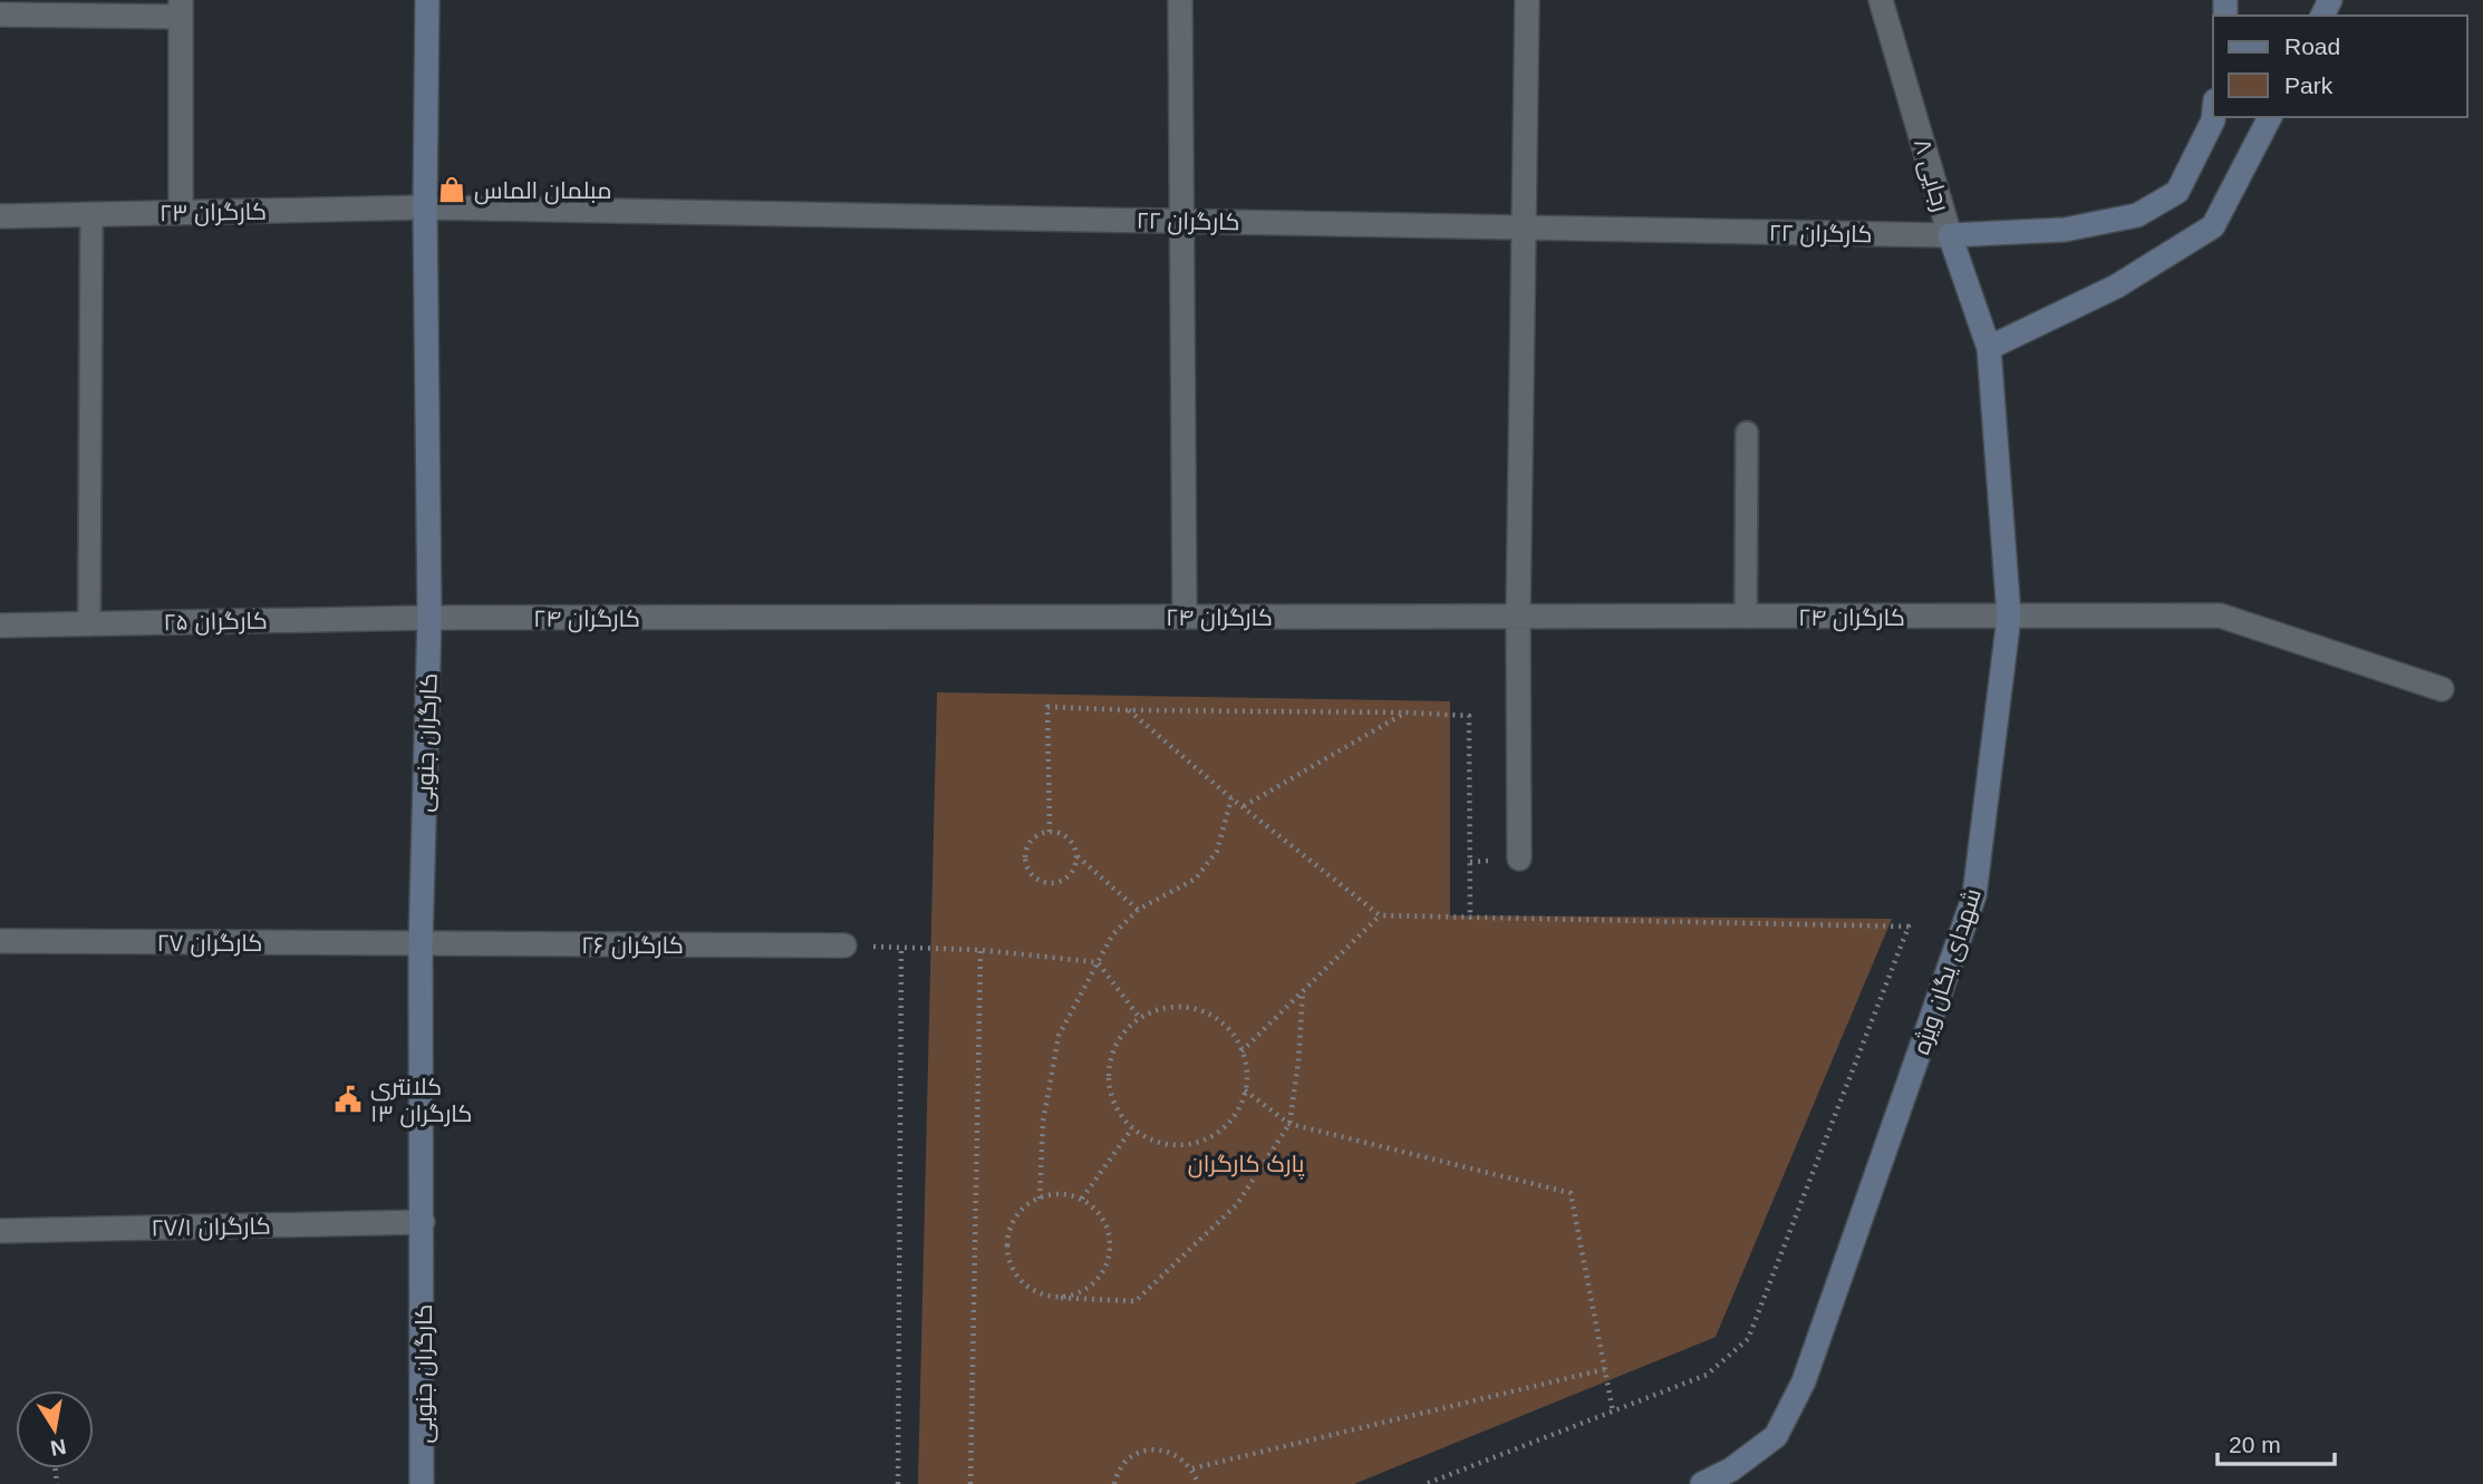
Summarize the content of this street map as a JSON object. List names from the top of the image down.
{
  "streets": {
    "street": [
      "رجایی ۸",
      "کارگران ۲۳",
      "کارگران ۲۲",
      "کارگران ۲۴",
      "کارگران ۲۵",
      "کارگران جنوبی",
      "کارگران ۲۷",
      "کارگران ۲۶",
      "شهدای یگان ویژه",
      "کارگران ۲۷/۱"
    ]
  },
  "crossings": [
    ["رجایی ۸", "کارگران ۲۲"],
    ["رجایی ۸", "شهدای یگان ویژه"],
    ["کارگران ۲۳", "کارگران ۲۲"],
    ["کارگران ۲۳", "کارگران جنوبی"],
    ["کارگران ۲۲", "کارگران جنوبی"],
    ["کارگران ۲۴", "کارگران ۲۵"],
    ["کارگران ۲۴", "کارگران جنوبی"],
    ["کارگران ۲۴", "شهدای یگان ویژه"],
    ["کارگران ۲۵", "کارگران جنوبی"],
    ["کارگران جنوبی", "کارگران ۲۷"],
    ["کارگران جنوبی", "کارگران ۲۶"],
    ["کارگران جنوبی", "کارگران ۲۷/۱"],
    ["کارگران ۲۷", "کارگران ۲۶"]
  ],
  "parks": ["پارک کارگران"],
  "places": {
    "shop": ["مبلمان الماس"],
    "public building": ["کلانتری ۱۳ کارگران"]
  },
  "legend": ["Road", "Park"],
  "scale_bar": "20 m",
  "north": "bottom"
}
